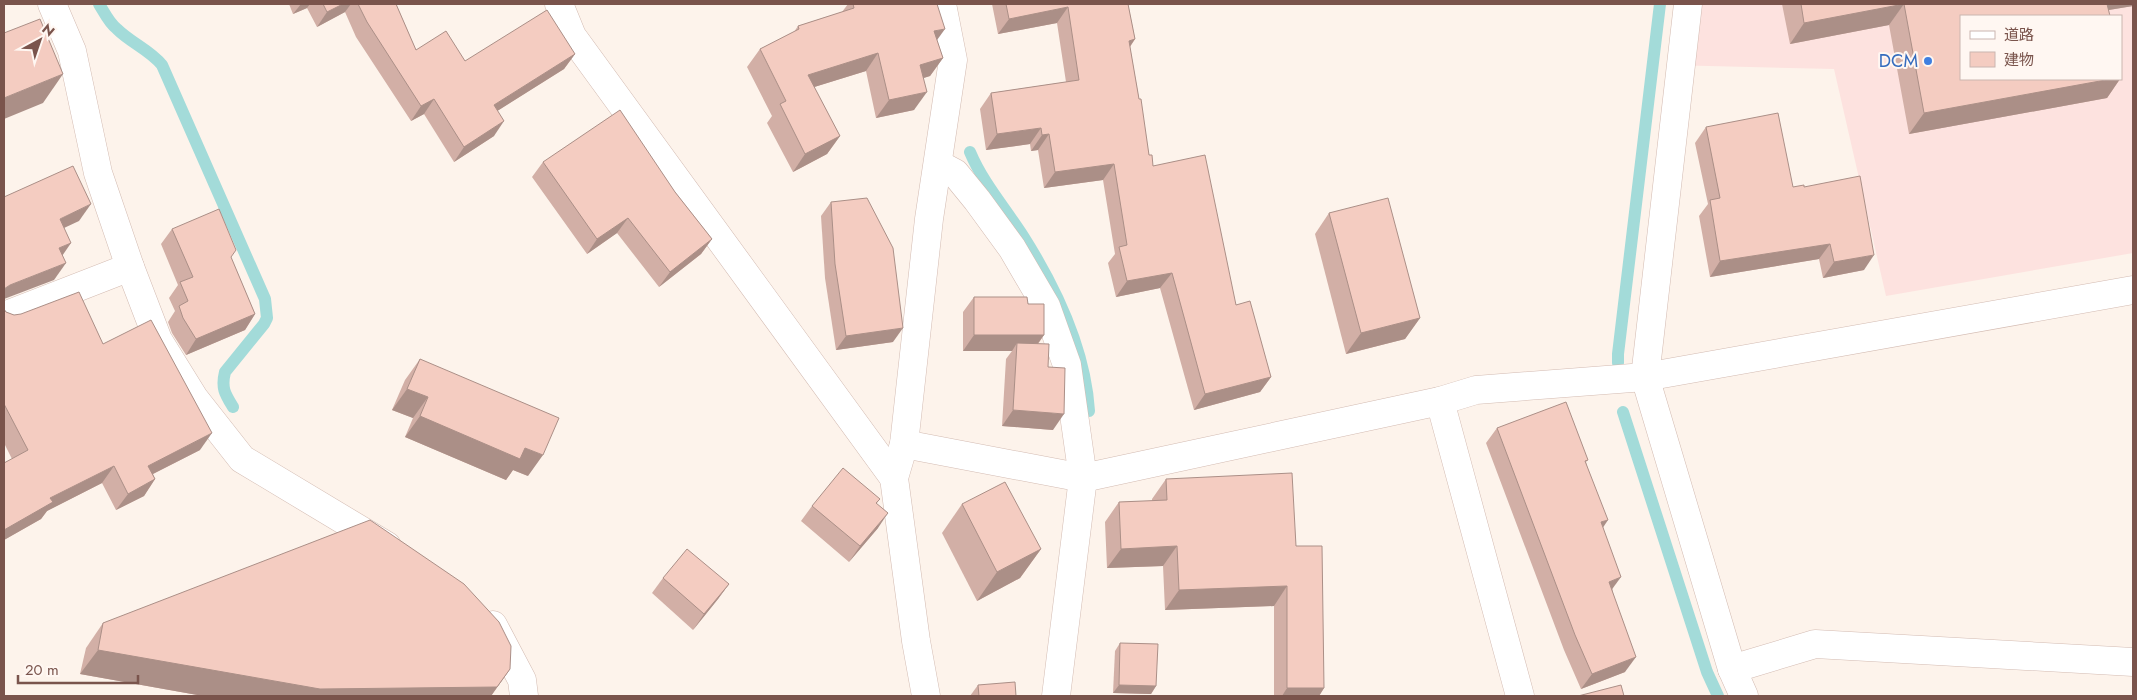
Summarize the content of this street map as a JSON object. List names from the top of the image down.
{
  "places": ["DCM"],
  "legend": ["道路", "建物"],
  "scale_bar": "20 m",
  "north": "top right"
}
